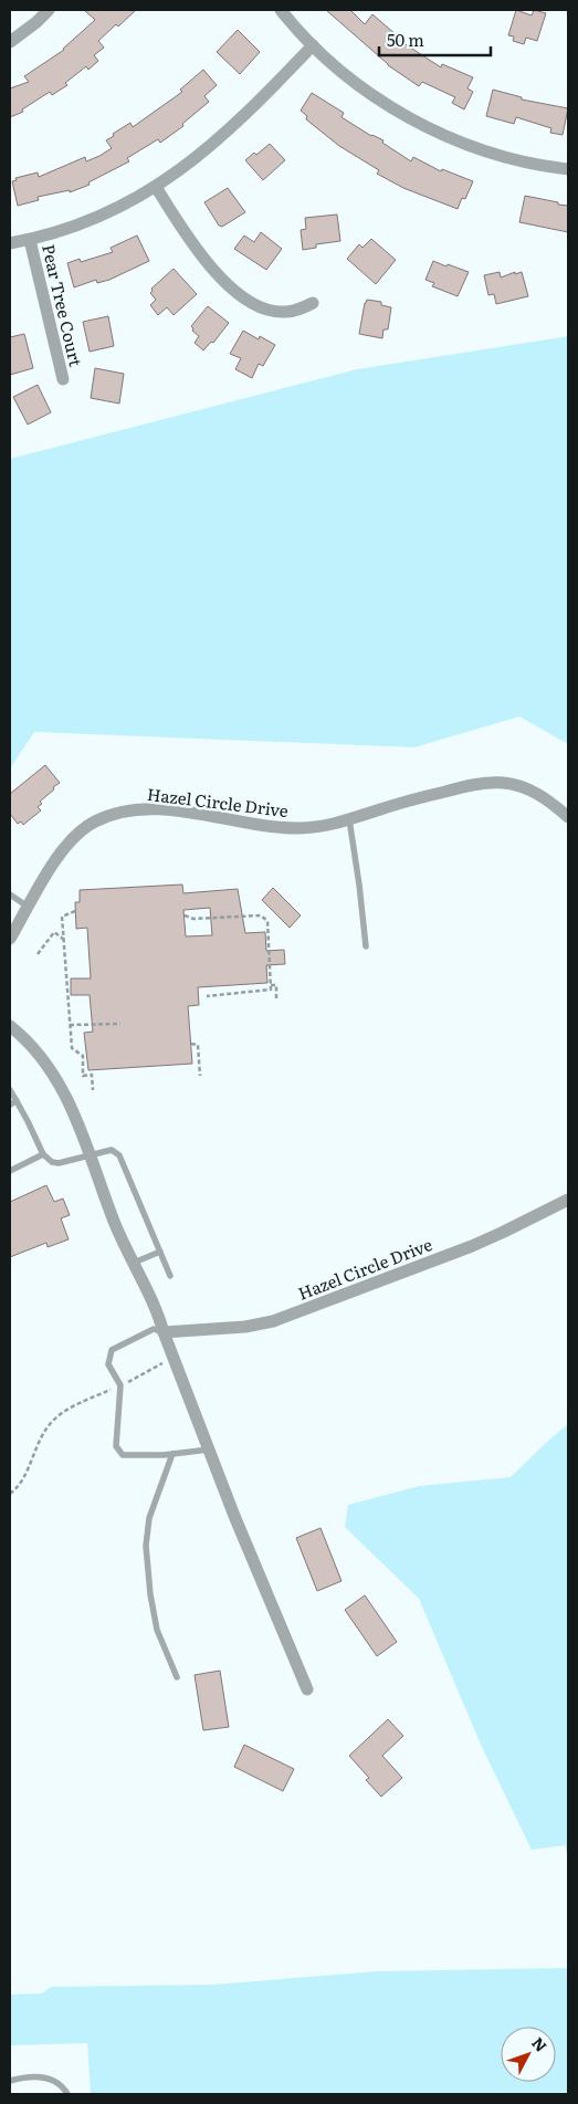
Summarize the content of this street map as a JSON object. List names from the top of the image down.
{
  "streets": {
    "street": ["Pear Tree Court", "Hazel Circle Drive"]
  },
  "scale_bar": "50 m",
  "north": "top right"
}
